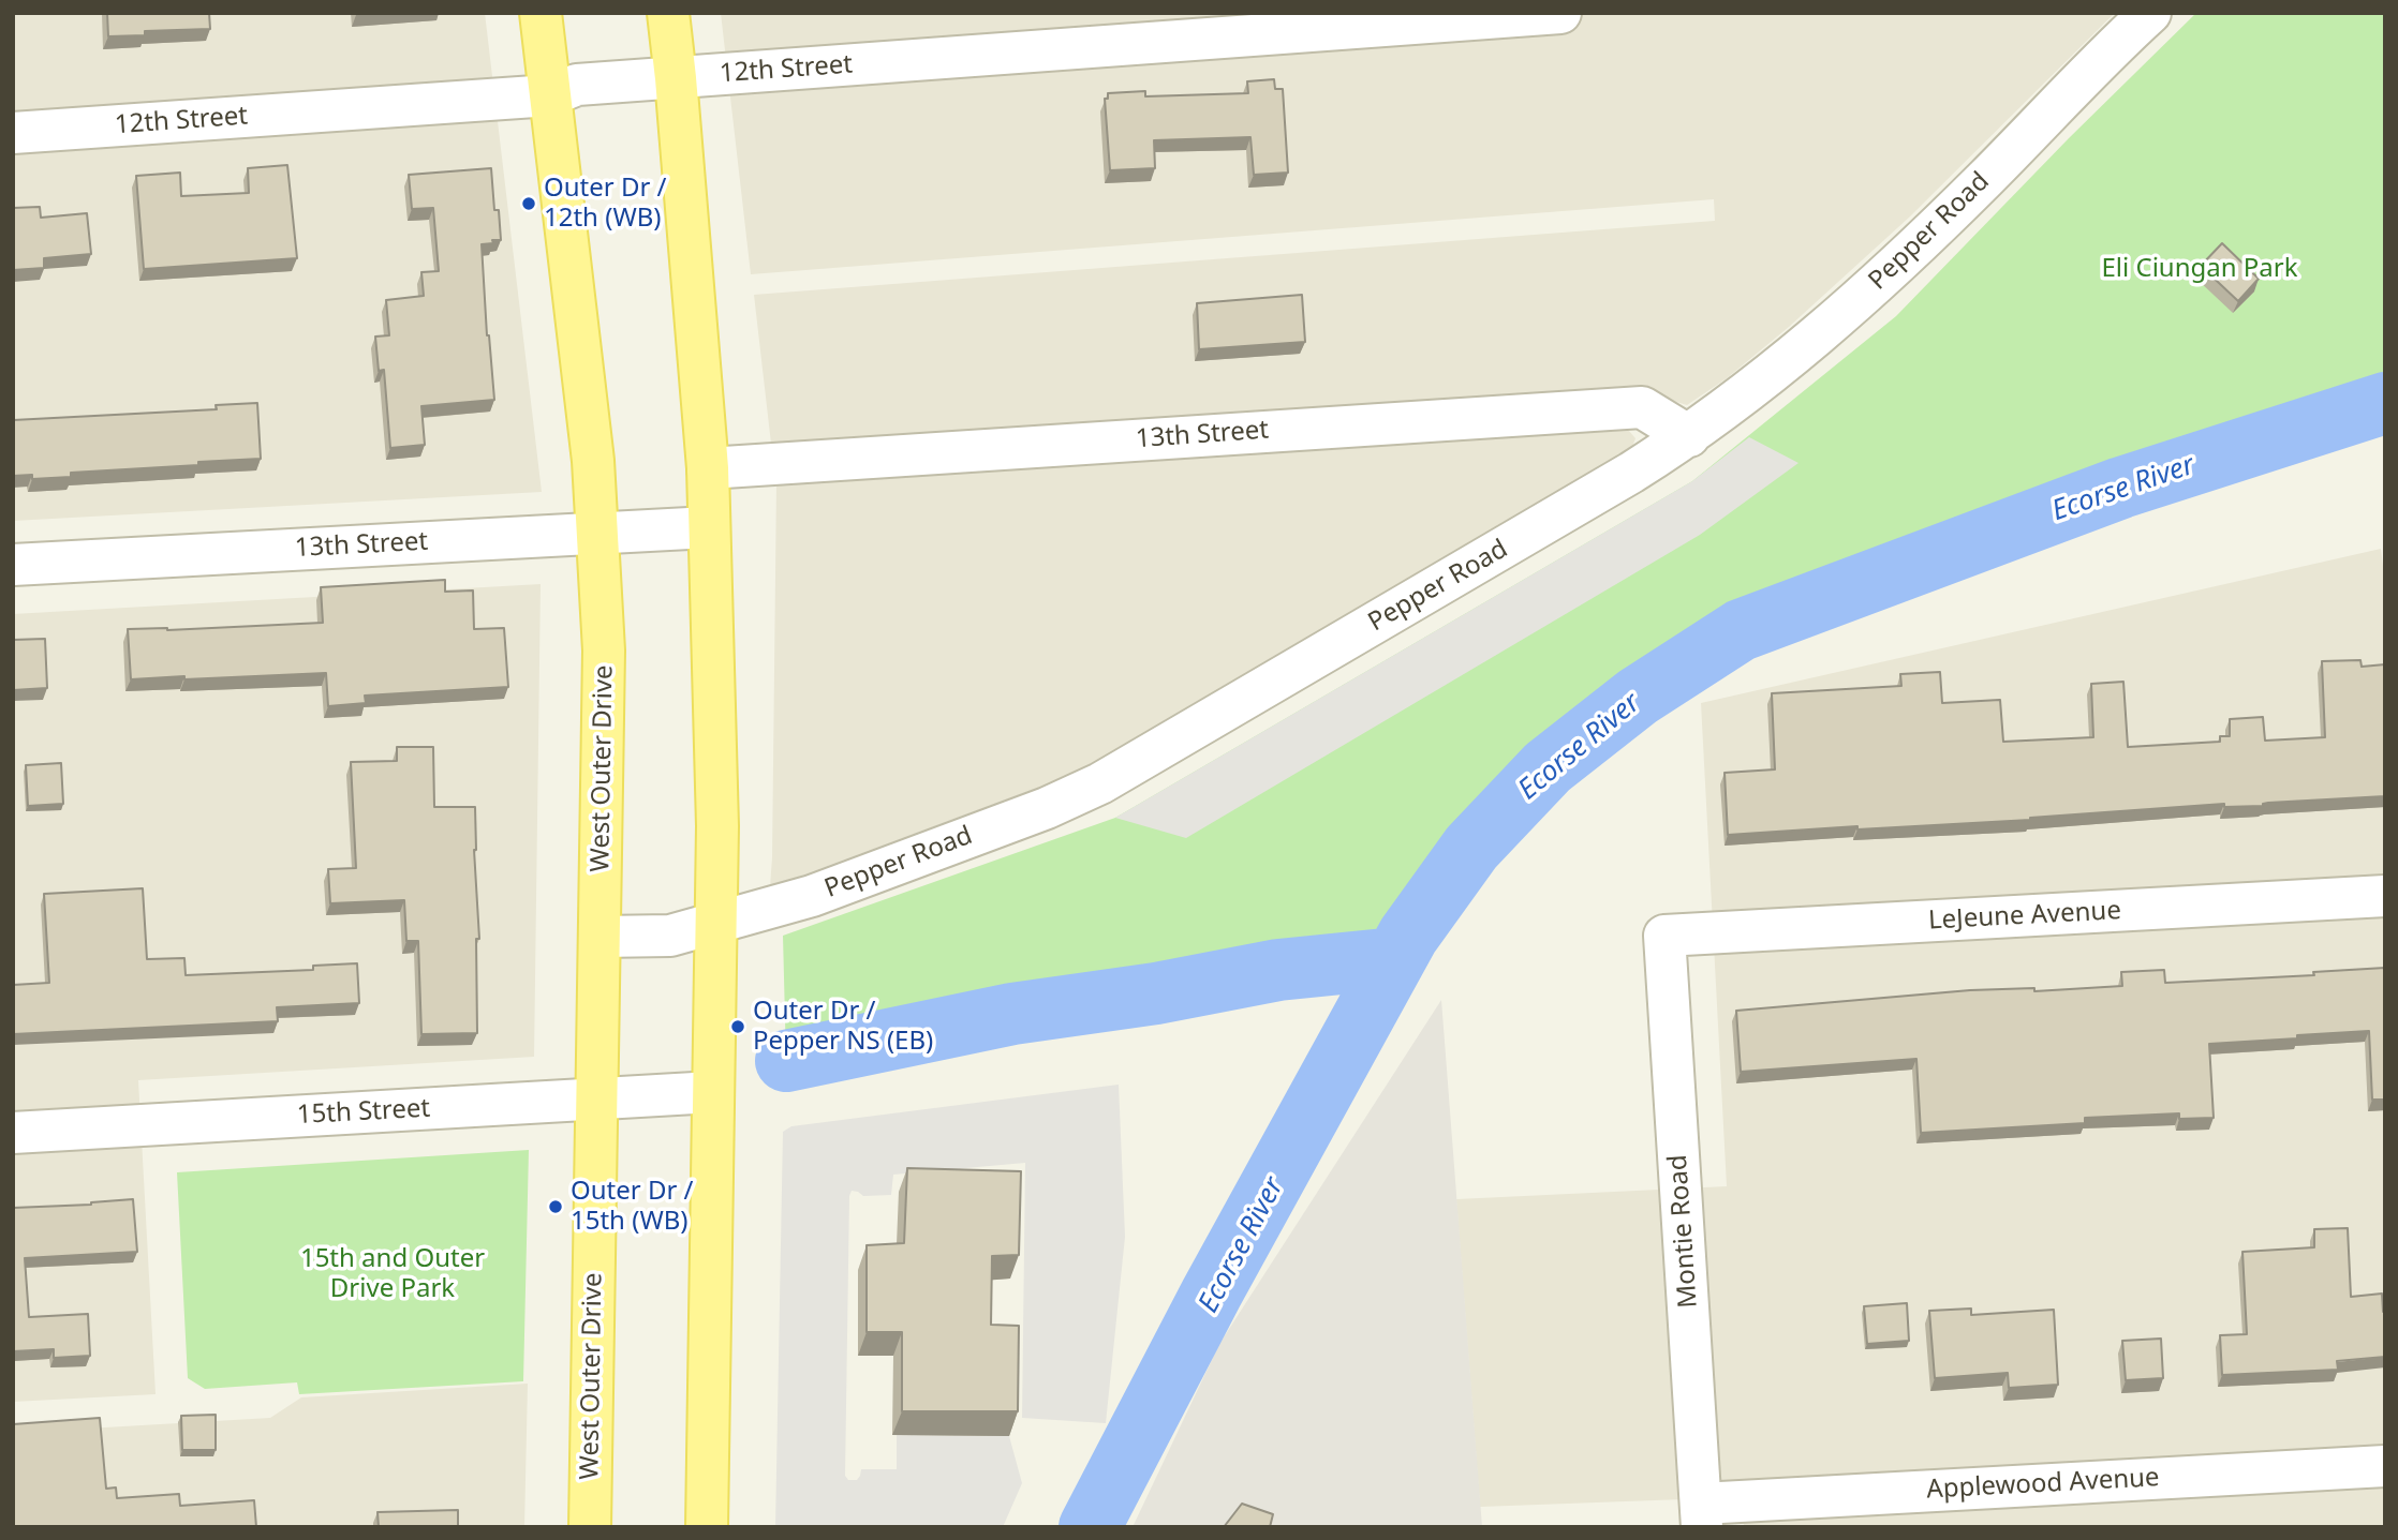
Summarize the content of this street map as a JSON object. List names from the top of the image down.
{
  "streets": {
    "main road": ["West Outer Drive"],
    "street": [
      "12th Street",
      "Pepper Road",
      "13th Street",
      "LeJeune Avenue",
      "15th Street",
      "Montie Road",
      "Applewood Avenue"
    ]
  },
  "crossings": [
    ["12th Street", "West Outer Drive"],
    ["Pepper Road", "13th Street"],
    ["Pepper Road", "West Outer Drive"],
    ["13th Street", "West Outer Drive"],
    ["West Outer Drive", "15th Street"],
    ["LeJeune Avenue", "Montie Road"],
    ["Montie Road", "Applewood Avenue"]
  ],
  "water": ["Ecorse River"],
  "parks": ["Eli Ciungan Park", "15th and Outer Drive Park"],
  "places": ["Outer Dr / 12th (WB)", "Outer Dr / Pepper NS (EB)", "Outer Dr / 15th (WB)"]
}
